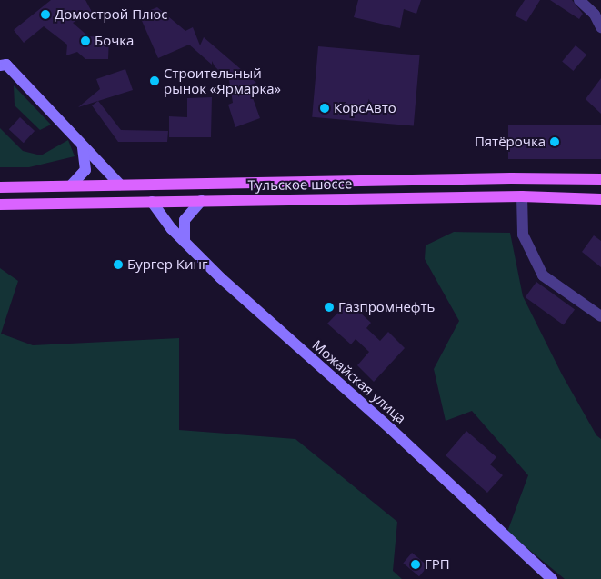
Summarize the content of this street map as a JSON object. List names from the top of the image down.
{
  "streets": {
    "main road": ["Тульское шоссе"],
    "street": ["Можайская улица"]
  },
  "crossings": [
    ["Тульское шоссе", "Можайская улица"]
  ],
  "places": [
    "Домострой Плюс",
    "Бочка",
    "Строительный рынок «Ярмарка»",
    "КорсАвто",
    "Пятёрочка",
    "Бургер Кинг",
    "Газпромнефть",
    "ГРП"
  ]
}
